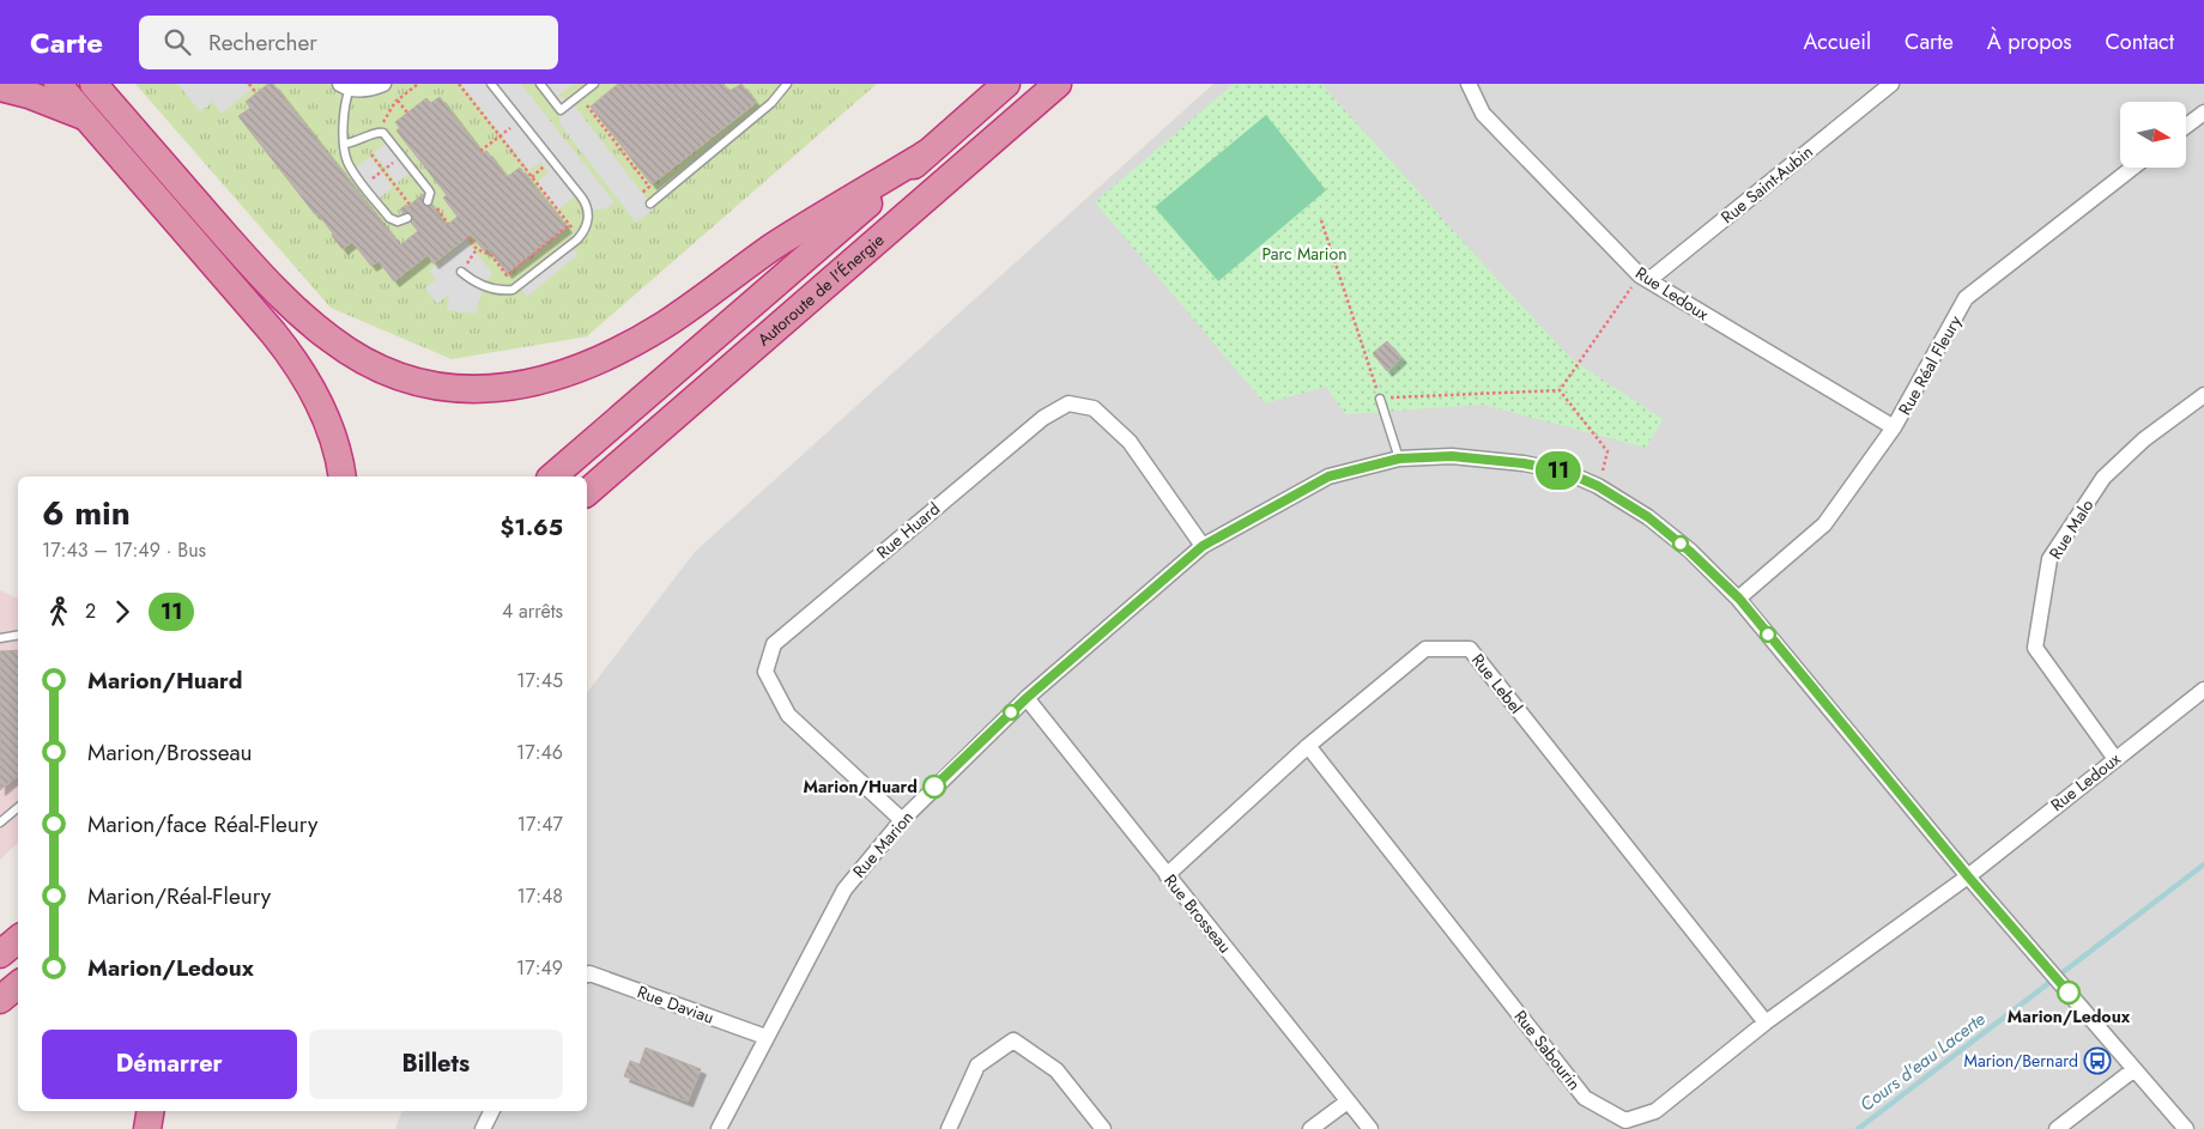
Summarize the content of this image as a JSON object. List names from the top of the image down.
{
  "streets": {
    "highway": ["Autoroute de l'Énergie"],
    "street": [
      "Rue Saint-Aubin",
      "Rue Ledoux",
      "Rue Réal Fleury",
      "Rue Malo",
      "Rue Huard",
      "Rue Lebel",
      "Rue Marion",
      "Rue Brosseau",
      "Rue Daviau",
      "Rue Sabourin"
    ]
  },
  "crossings": [
    ["Rue Saint-Aubin", "Rue Ledoux"],
    ["Rue Ledoux", "Rue Réal Fleury"],
    ["Rue Ledoux", "Rue Malo"],
    ["Rue Ledoux", "Rue Marion"],
    ["Rue Ledoux", "Rue Sabourin"],
    ["Rue Réal Fleury", "Rue Marion"],
    ["Rue Huard", "Rue Marion"],
    ["Rue Lebel", "Rue Brosseau"],
    ["Rue Lebel", "Rue Sabourin"],
    ["Rue Marion", "Rue Brosseau"],
    ["Rue Marion", "Rue Daviau"],
    ["Rue Marion", "Rue Sabourin"]
  ],
  "water": ["Cours d'eau Lacerte"],
  "parks": ["Parc Marion"],
  "places": {
    "other": ["Marion/Huard", "Marion/Ledoux"],
    "bus stop": ["Marion/Bernard"]
  },
  "lines": ["bus line 11"],
  "north": "right",
  "page": {
    "header": "Carte",
    "search": "Rechercher",
    "nav": [
      "Accueil",
      "Carte",
      "À propos",
      "Contact"
    ],
    "on_map": "11",
    "heading": ["6 min", "17:43 – 17:49 · Bus", "$1.65"],
    "legs": ["2", "11", "4 arrêts"],
    "list": [
      {
        "name": "Marion/Huard",
        "value": "17:45"
      },
      {
        "name": "Marion/Brosseau",
        "value": "17:46"
      },
      {
        "name": "Marion/face Réal-Fleury",
        "value": "17:47"
      },
      {
        "name": "Marion/Réal-Fleury",
        "value": "17:48"
      },
      {
        "name": "Marion/Ledoux",
        "value": "17:49"
      }
    ],
    "buttons": ["Démarrer", "Billets"]
  }
}
